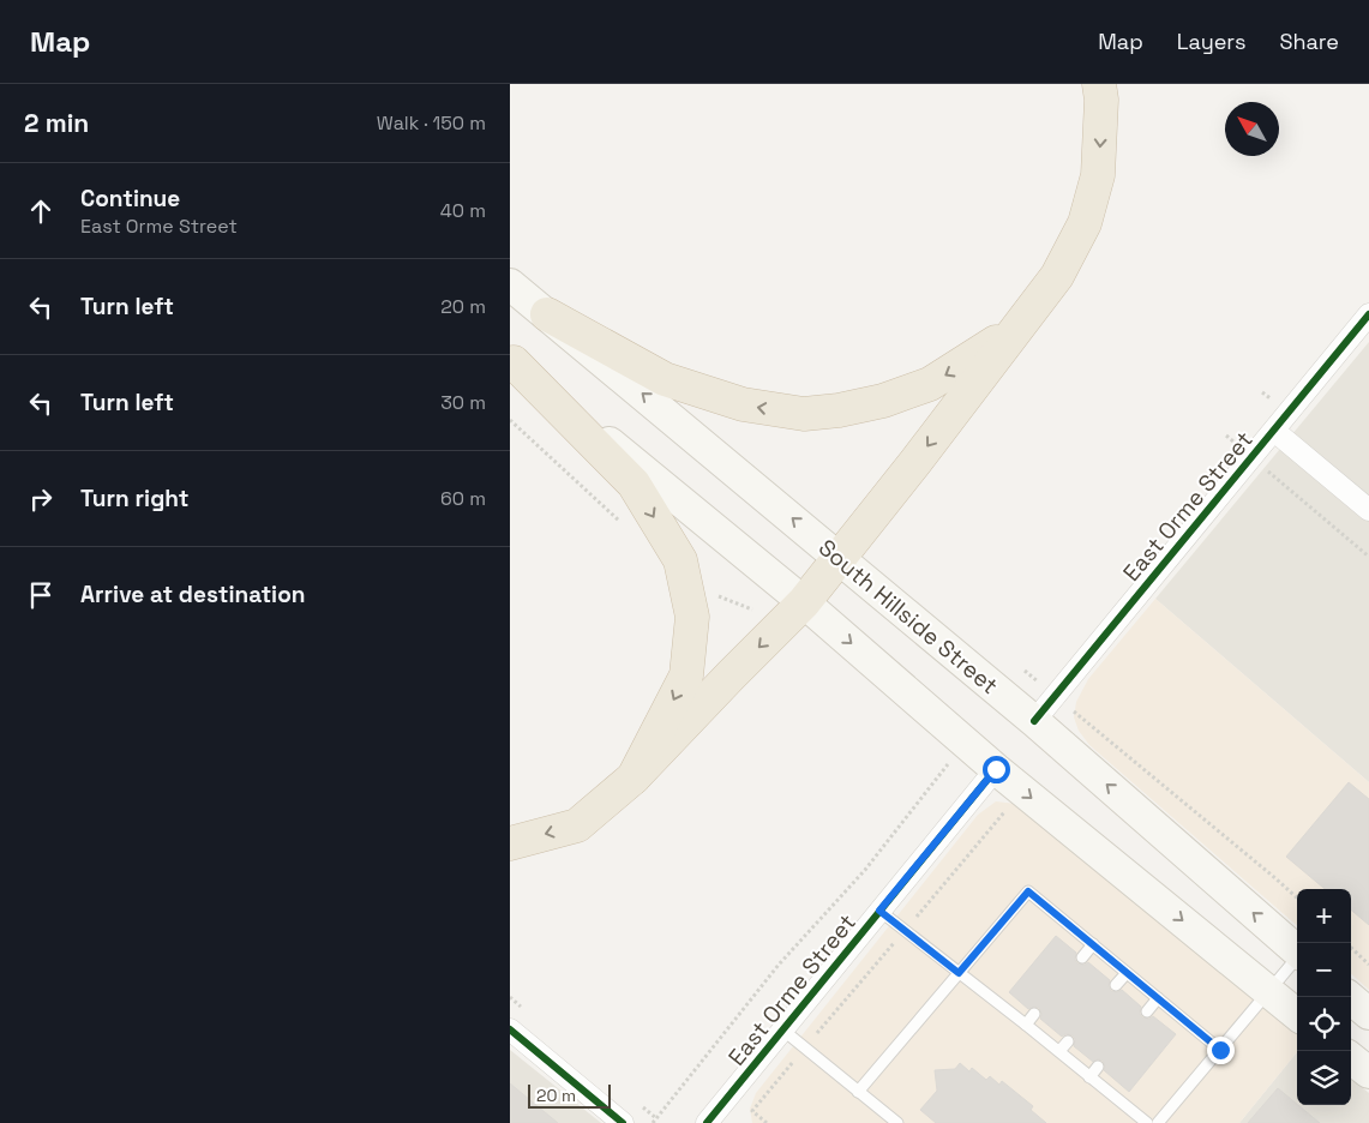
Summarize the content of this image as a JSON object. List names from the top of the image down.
{
  "streets": {
    "main road": ["South Hillside Street"],
    "street": ["East Orme Street"]
  },
  "crossings": [
    ["East Orme Street", "South Hillside Street"]
  ],
  "scale_bar": "20 m",
  "north": "top left",
  "page": {
    "header": "Map",
    "nav": ["Map", "Layers", "Share"],
    "heading": ["2 min", "Walk · 150 m"],
    "list": [
      ["Continue", "East Orme Street", "40 m"],
      ["Turn left", "20 m"],
      ["Turn left", "30 m"],
      ["Turn right", "60 m"],
      "Arrive at destination"
    ],
    "map_buttons": ["+", "−"],
    "scale": "20 m"
  }
}
